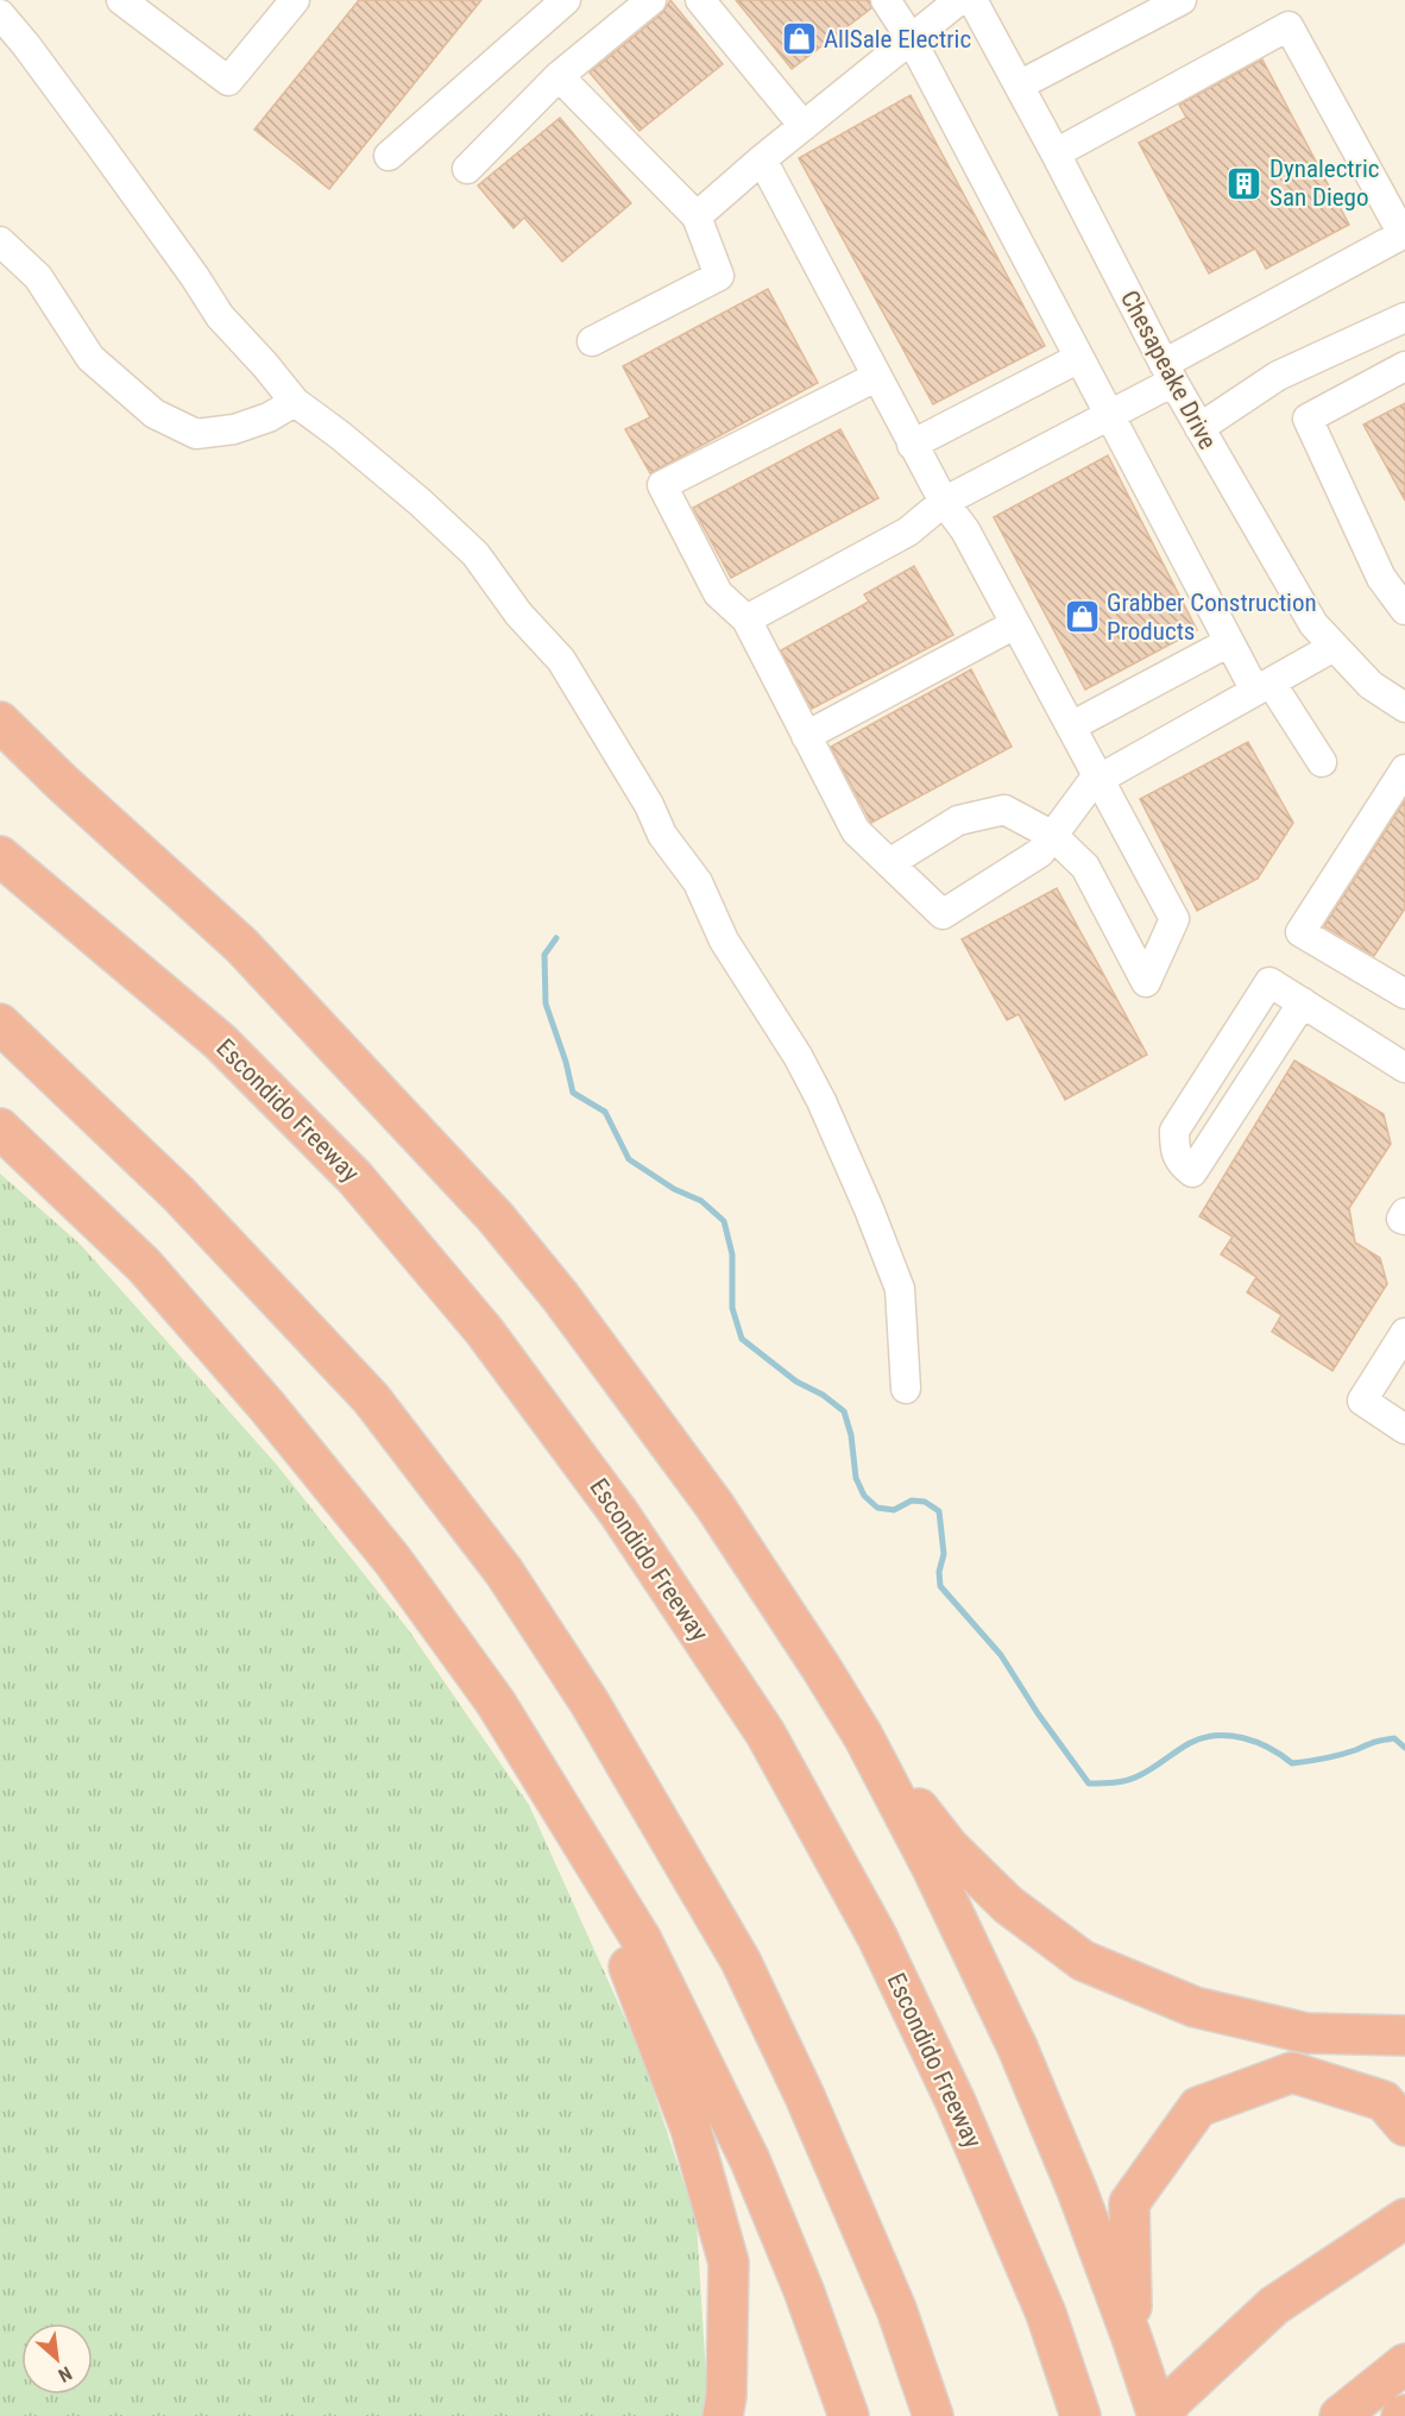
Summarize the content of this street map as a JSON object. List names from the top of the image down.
{
  "streets": {
    "highway": ["Escondido Freeway"],
    "street": ["Chesapeake Drive"]
  },
  "places": {
    "shop": ["AllSale Electric", "Grabber Construction Products"],
    "building": ["Dynalectric San Diego"]
  },
  "north": "bottom right"
}
